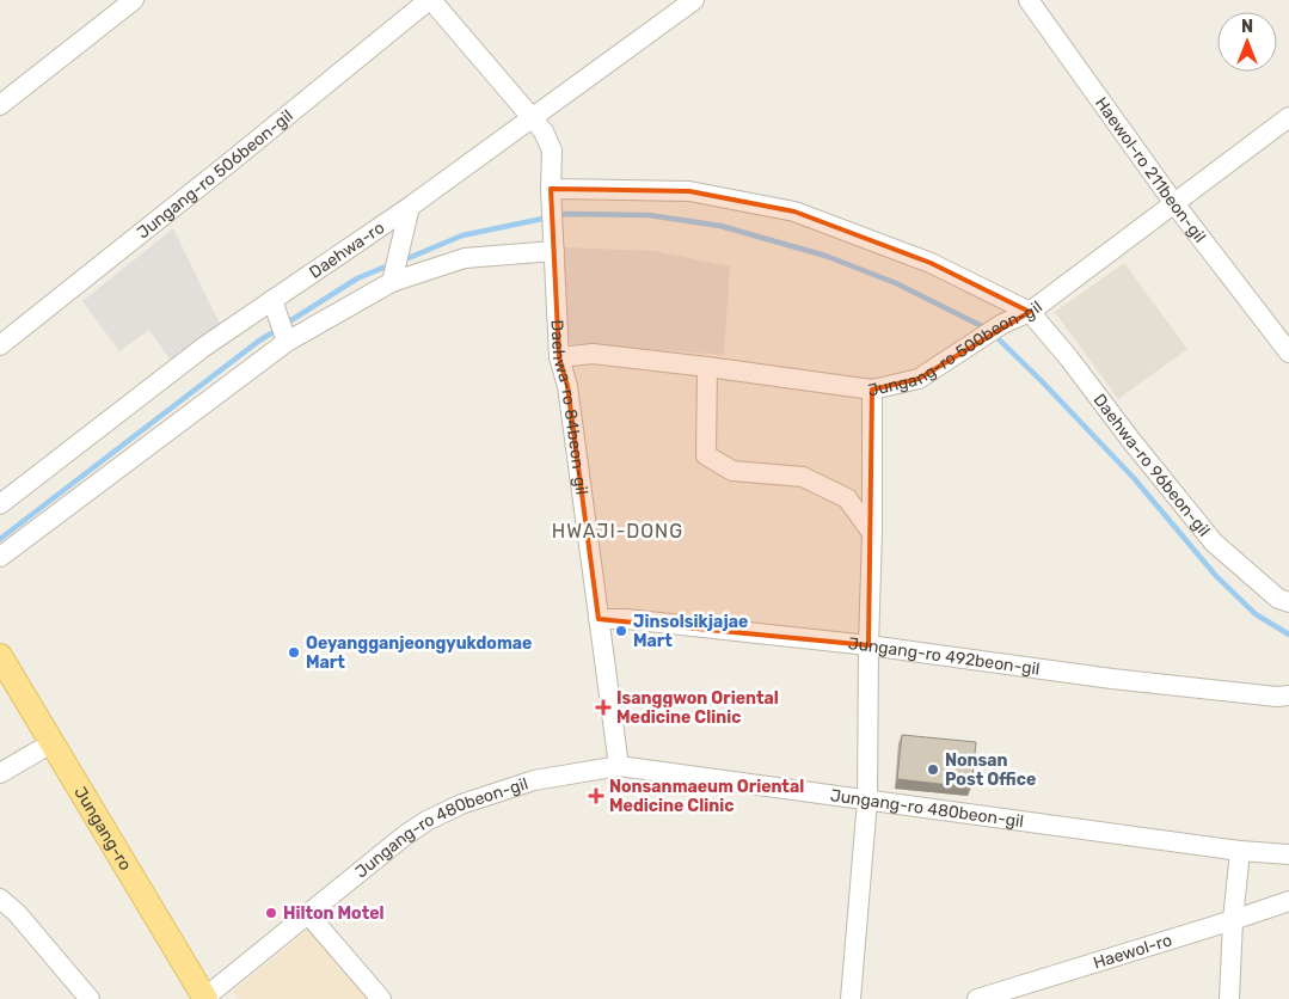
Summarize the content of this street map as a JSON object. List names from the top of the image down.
{
  "streets": {
    "main road": ["Jungang-ro"],
    "street": [
      "Haewol-ro 211beon-gil",
      "Jungang-ro 506beon-gil",
      "Daehwa-ro",
      "Jungang-ro 500beon-gil",
      "Daehwa-ro 84beon-gil",
      "Daehwa-ro 96beon-gil",
      "Jungang-ro 492beon-gil",
      "Jungang-ro 480beon-gil",
      "Haewol-ro"
    ]
  },
  "crossings": [
    ["Haewol-ro 211beon-gil", "Jungang-ro 500beon-gil"],
    ["Jungang-ro 506beon-gil", "Daehwa-ro 84beon-gil"],
    ["Daehwa-ro", "Daehwa-ro 84beon-gil"],
    ["Jungang-ro 500beon-gil", "Daehwa-ro 84beon-gil"],
    ["Jungang-ro 500beon-gil", "Daehwa-ro 96beon-gil"],
    ["Daehwa-ro 84beon-gil", "Jungang-ro 492beon-gil"],
    ["Daehwa-ro 84beon-gil", "Jungang-ro 480beon-gil"],
    ["Jungang-ro 480beon-gil", "Jungang-ro"]
  ],
  "districts": ["HWAJI-DONG"],
  "places": {
    "other": [
      "Jinsolsikjajae Mart",
      "Oeyangganjeongyukdomae Mart",
      "Nonsan Post Office",
      "Hilton Motel"
    ],
    "health": ["Isanggwon Oriental Medicine Clinic", "Nonsanmaeum Oriental Medicine Clinic"]
  },
  "north": "top"
}
